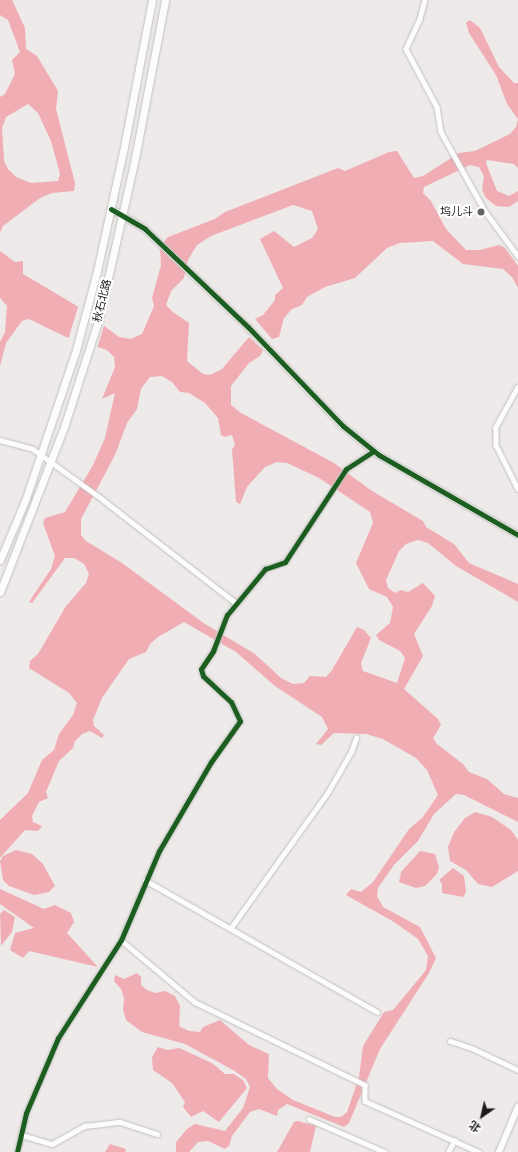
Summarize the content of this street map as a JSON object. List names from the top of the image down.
{
  "streets": {
    "main road": ["秋石北路"]
  },
  "places": ["坞儿斗"],
  "north": "bottom left"
}
